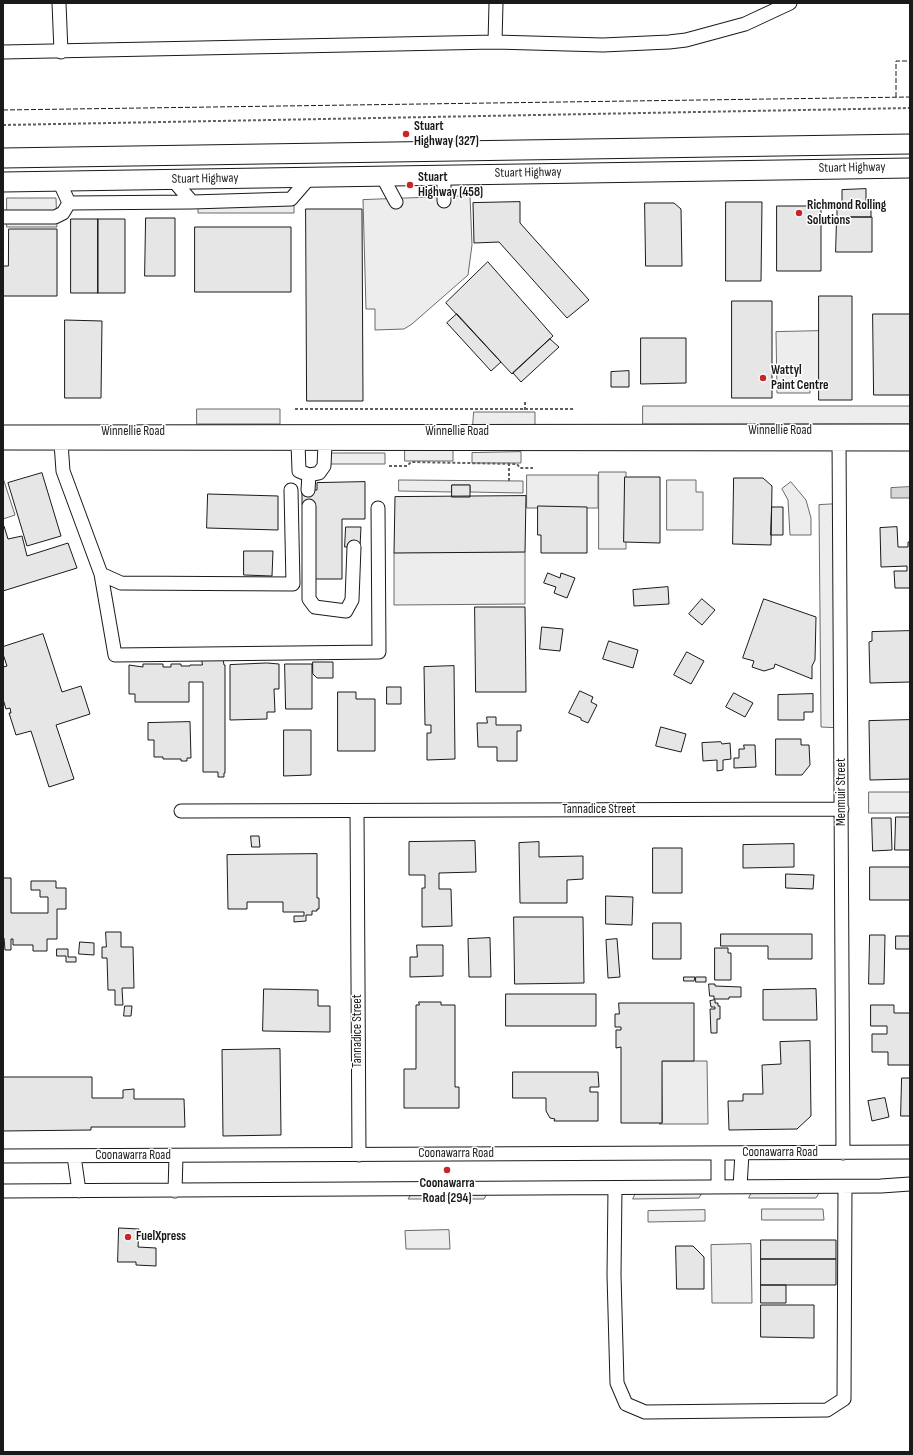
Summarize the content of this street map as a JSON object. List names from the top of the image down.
{
  "streets": {
    "highway": ["Stuart Highway"],
    "street": [
      "Winnellie Road",
      "Menmuir Street",
      "Tannadice Street",
      "Coonawarra Road"
    ]
  },
  "crossings": [
    ["Winnellie Road", "Menmuir Street"],
    ["Menmuir Street", "Tannadice Street"],
    ["Menmuir Street", "Coonawarra Road"],
    ["Tannadice Street", "Coonawarra Road"]
  ],
  "places": [
    "Stuart Highway (327)",
    "Stuart Highway (458)",
    "Richmond Rolling Solutions",
    "Wattyl Paint Centre",
    "Coonawarra Road (294)",
    "FuelXpress"
  ]
}
